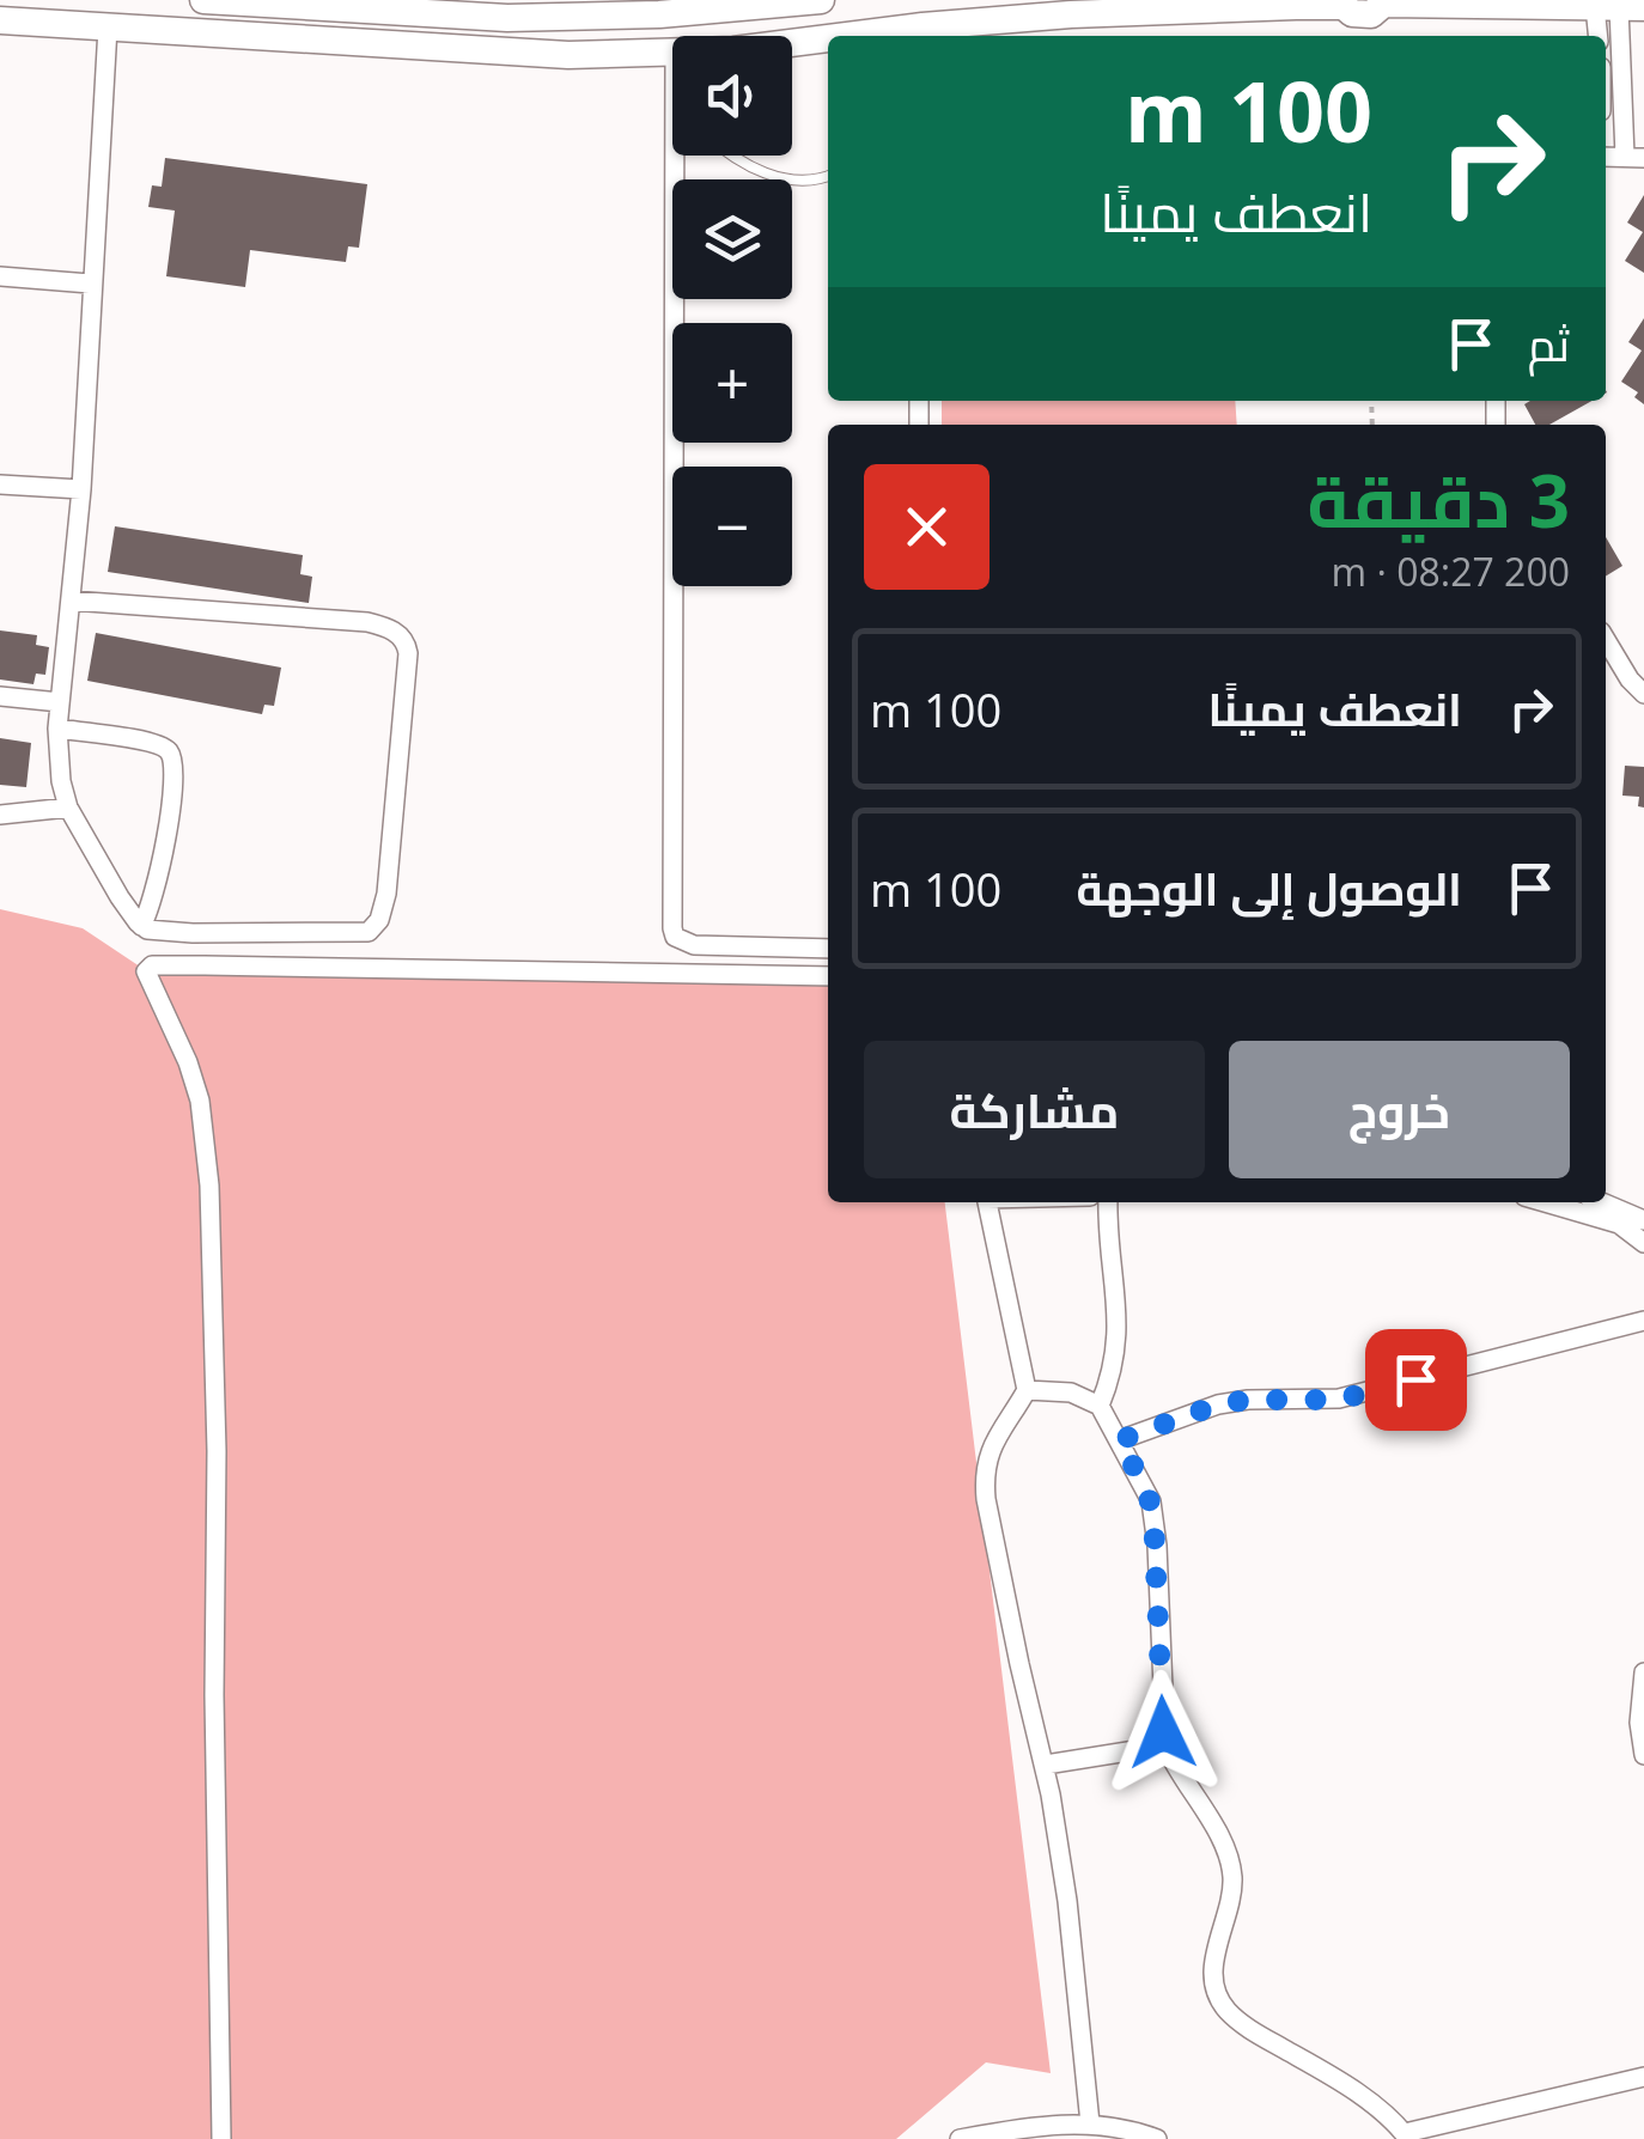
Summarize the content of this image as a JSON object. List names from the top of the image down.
{
  "page": {
    "map_buttons": ["+", "−"],
    "turn": ["100 m", "انعطف يمينًا"],
    "then": "ثم",
    "heading": ["3 دقيقة", "200 m · 08:27"],
    "list": [
      {
        "name": "انعطف يمينًا",
        "value": "100 m"
      },
      {
        "name": "الوصول إلى الوجهة",
        "value": "100 m"
      }
    ],
    "buttons": ["خروج", "مشاركة"]
  }
}
